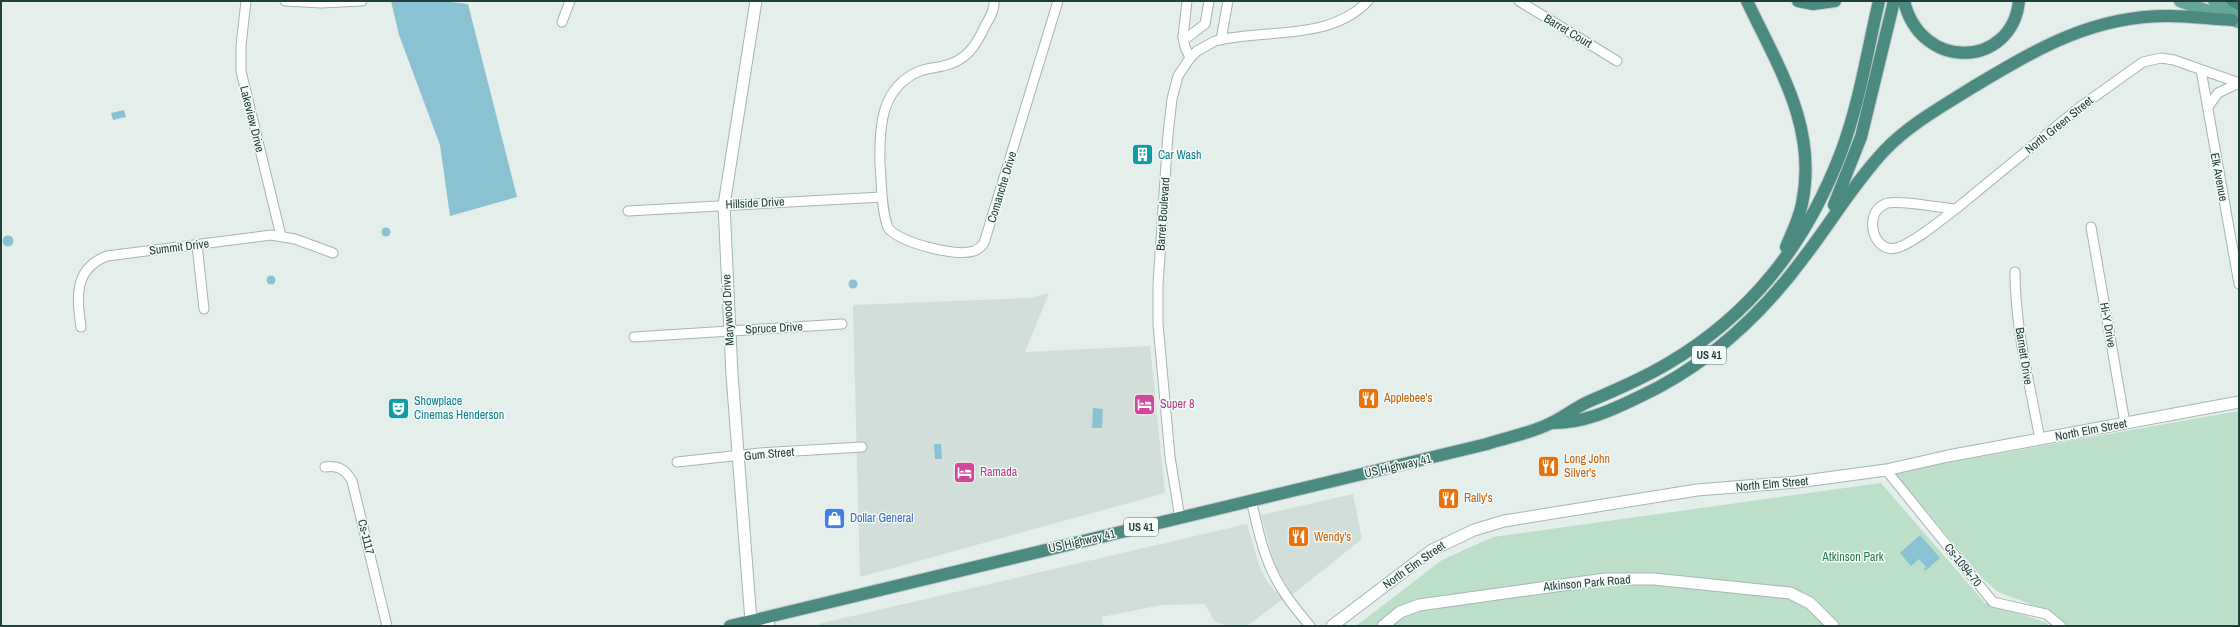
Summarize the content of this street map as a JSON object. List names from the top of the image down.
{
  "streets": {
    "highway": ["US 41", "US Highway 41"],
    "street": [
      "Barret Court",
      "Lakeview Drive",
      "North Green Street",
      "Elk Avenue",
      "Comanche Drive",
      "Hillside Drive",
      "Barret Boulevard",
      "Summit Drive",
      "Marywood Drive",
      "Hi-Y Drive",
      "Spruce Drive",
      "Barnett Drive",
      "North Elm Street",
      "Gum Street",
      "Cs-1117",
      "Cs-1094-70",
      "Atkinson Park Road"
    ]
  },
  "crossings": [
    ["Lakeview Drive", "Summit Drive"],
    ["North Green Street", "Elk Avenue"],
    ["Comanche Drive", "Hillside Drive"],
    ["Hillside Drive", "Marywood Drive"],
    ["Barret Boulevard", "US Highway 41"],
    ["Marywood Drive", "Spruce Drive"],
    ["Marywood Drive", "Gum Street"],
    ["Marywood Drive", "US Highway 41"],
    ["Hi-Y Drive", "North Elm Street"],
    ["US 41", "US Highway 41"],
    ["Barnett Drive", "North Elm Street"],
    ["North Elm Street", "Cs-1094-70"]
  ],
  "parks": ["Atkinson Park"],
  "places": {
    "building": ["Car Wash"],
    "restaurant": [
      "Applebee's",
      "Long John Silver's",
      "Rally's",
      "Wendy's"
    ],
    "hotel": ["Super 8", "Ramada"],
    "theatre": ["Showplace Cinemas Henderson"],
    "shop": ["Dollar General"]
  }
}
